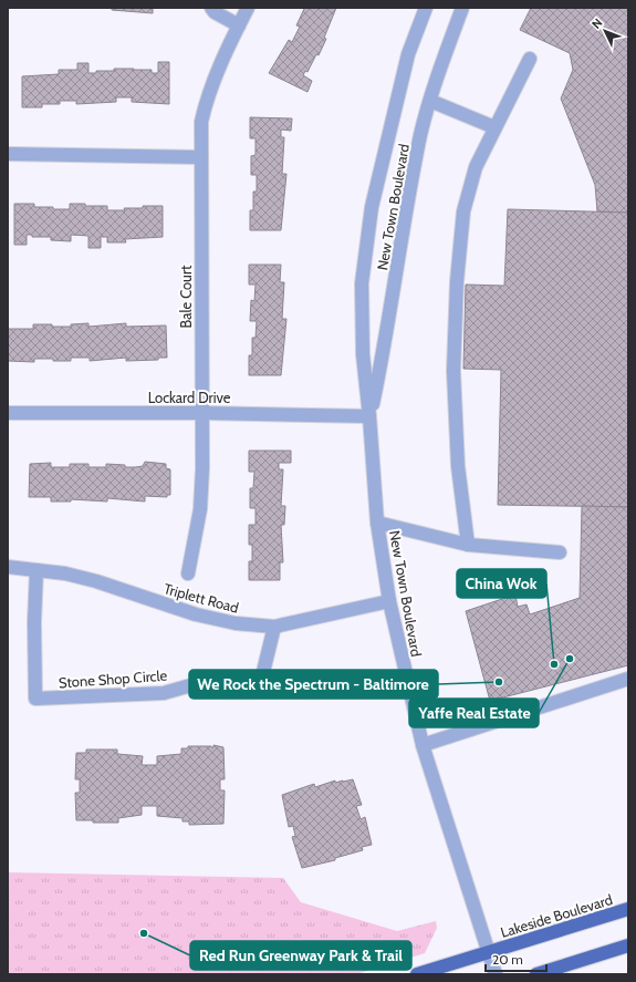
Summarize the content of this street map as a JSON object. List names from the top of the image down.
{
  "streets": {
    "main road": ["Lakeside Boulevard"],
    "street": [
      "New Town Boulevard",
      "Bale Court",
      "Lockard Drive",
      "Triplett Road",
      "Stone Shop Circle"
    ]
  },
  "crossings": [
    ["New Town Boulevard", "Lockard Drive"],
    ["New Town Boulevard", "Triplett Road"],
    ["New Town Boulevard", "Lakeside Boulevard"],
    ["Bale Court", "Lockard Drive"],
    ["Triplett Road", "Stone Shop Circle"]
  ],
  "places": [
    "Yaffe Real Estate",
    "China Wok",
    "We Rock the Spectrum - Baltimore",
    "Red Run Greenway Park & Trail"
  ],
  "scale_bar": "20 m",
  "north": "top left"
}
